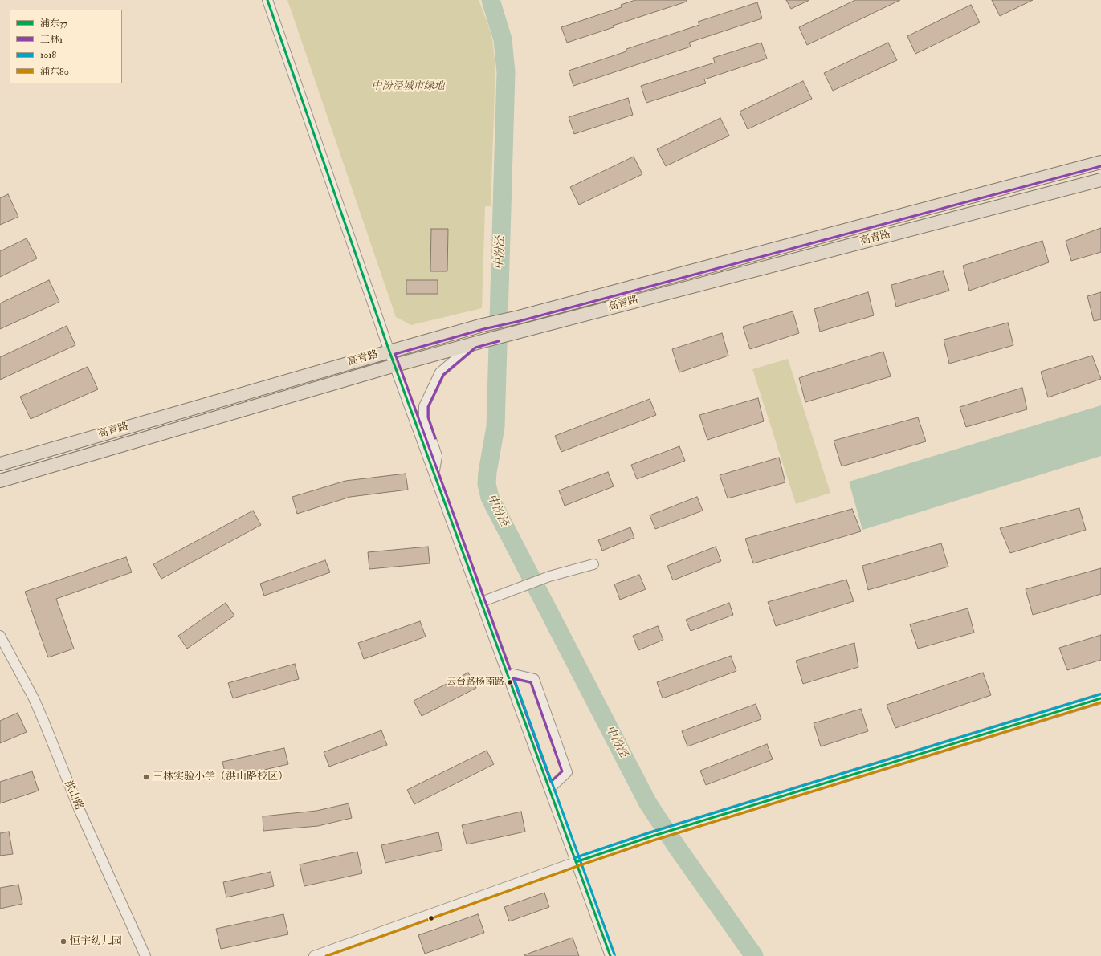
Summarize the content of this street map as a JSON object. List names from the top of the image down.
{
  "streets": {
    "main road": ["高青路"],
    "street": ["洪山路"]
  },
  "water": ["中汾泾"],
  "parks": ["中汾泾城市绿地"],
  "places": ["云台路杨南路", "三林实验小学（洪山路校区）", "恒宇幼儿园"],
  "lines": [
    "transit line 浦东37",
    "transit line 三林1",
    "transit line 1018",
    "transit line 浦东80"
  ],
  "legend": [
    "浦东37",
    "三林1",
    "1018",
    "浦东80"
  ]
}
